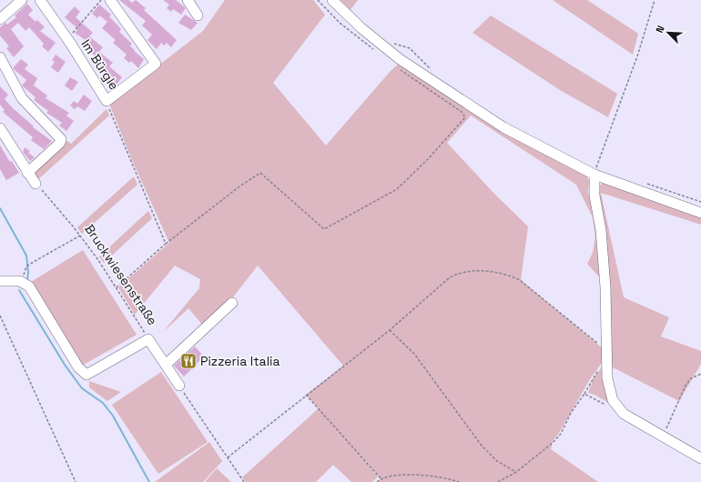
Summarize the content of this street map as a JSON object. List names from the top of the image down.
{
  "streets": {
    "street": ["Im Bürgle", "Bruckwiesenstraße"]
  },
  "places": {
    "restaurant": ["Pizzeria Italia"]
  },
  "north": "top left"
}
